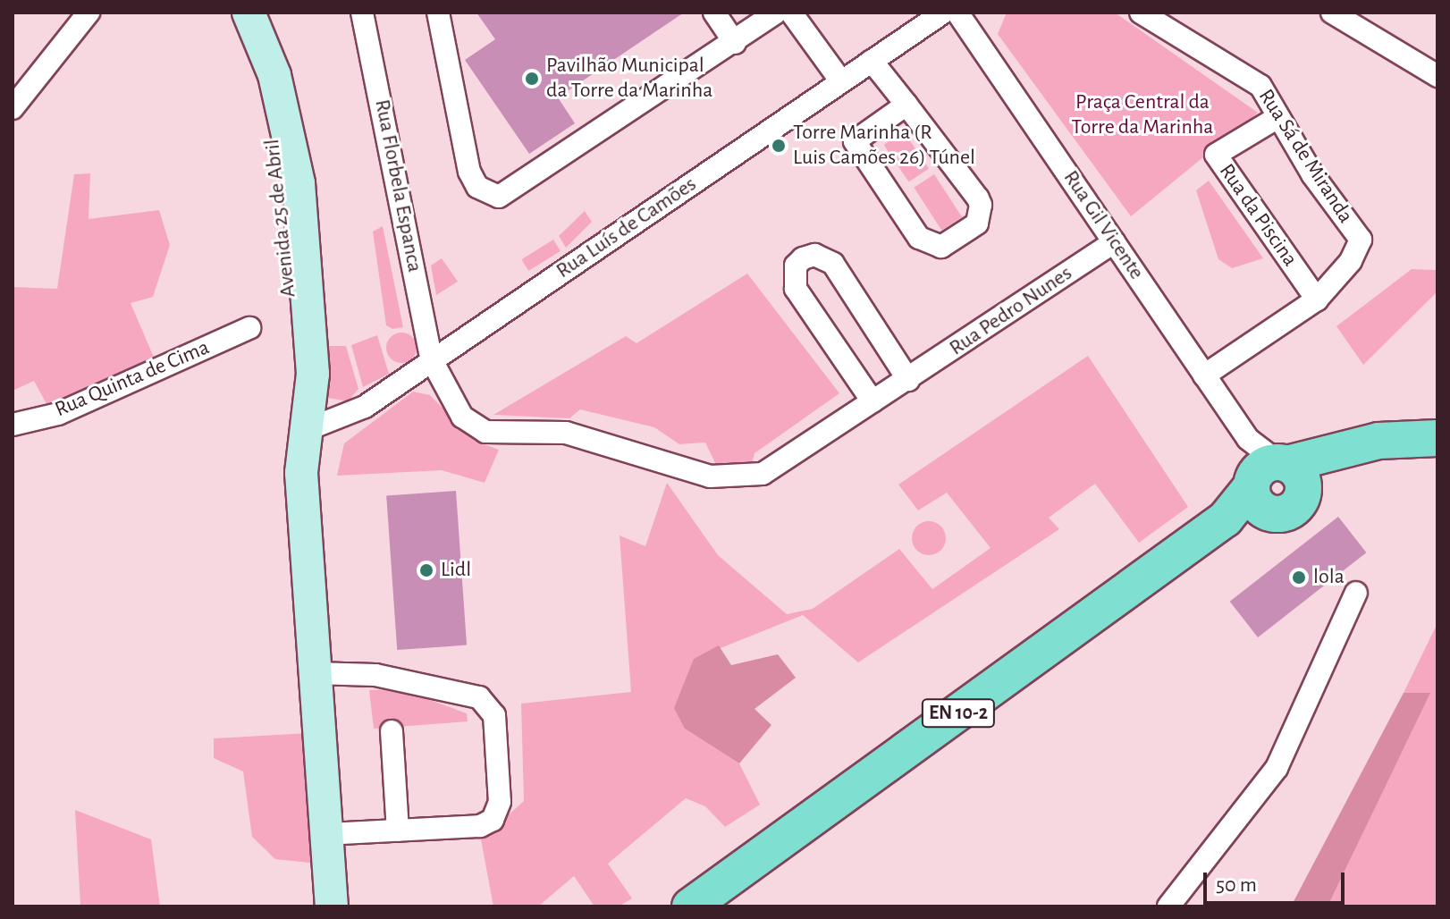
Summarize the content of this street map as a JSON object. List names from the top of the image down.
{
  "streets": {
    "main road": ["Avenida 25 de Abril", "EN 10-2"],
    "street": [
      "Rua Sá de Miranda",
      "Rua Florbela Espanca",
      "Rua da Piscina",
      "Rua Gil Vicente",
      "Rua Luís de Camões",
      "Rua Pedro Nunes",
      "Rua Quinta de Cima"
    ]
  },
  "crossings": [
    ["Rua Sá de Miranda", "Rua da Piscina"],
    ["Rua Sá de Miranda", "Rua Gil Vicente"],
    ["Rua Florbela Espanca", "Rua Luís de Camões"],
    ["Rua Florbela Espanca", "Rua Pedro Nunes"],
    ["Avenida 25 de Abril", "Rua Luís de Camões"],
    ["Rua Gil Vicente", "Rua Pedro Nunes"],
    ["Rua Gil Vicente", "EN 10-2"]
  ],
  "parks": ["Praça Central da Torre da Marinha"],
  "places": [
    "Pavilhão Municipal da Torre da Marinha",
    "Torre Marinha (R Luis Camões 26) Túnel",
    "Lidl",
    "lola"
  ],
  "scale_bar": "50 m"
}
